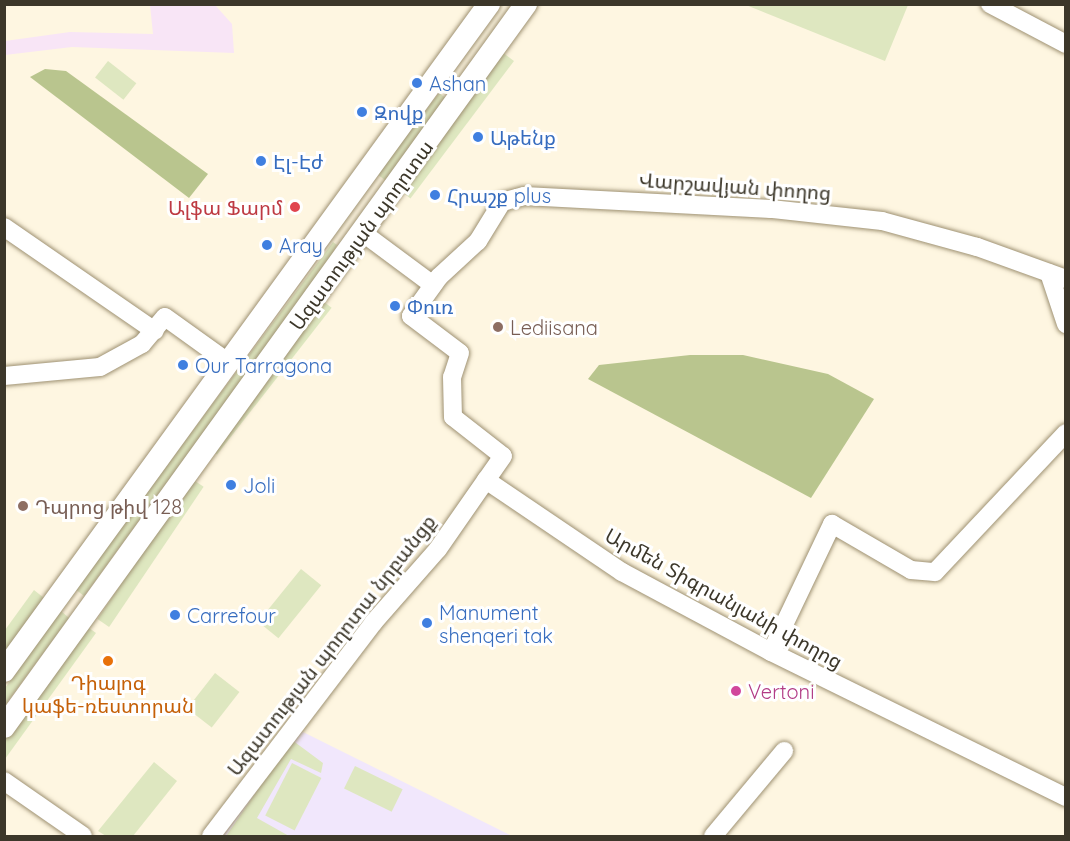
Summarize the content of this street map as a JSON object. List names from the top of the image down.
{
  "streets": {
    "main road": ["Ազատության պողոտա"],
    "street": ["Վարշավյան փողոց", "Արմեն Տիգրանյանի փողոց", "Ազատության պողոտա նրբանցք"]
  },
  "crossings": [
    ["Արմեն Տիգրանյանի փողոց", "Ազատության պողոտա նրբանցք"]
  ],
  "places": [
    "Ashan",
    "Զովք",
    "Աթենք",
    "Էլ-Էժ",
    "Հրաշք plus",
    "Ալֆա Ֆարմ",
    "Aray",
    "Փուռ",
    "Lediisana",
    "Our Tarragona",
    "Joli",
    "Դպրոց թիվ 128",
    "Carrefour",
    "Manument shenqeri tak",
    "Դիալոգ կաֆե-ռեստորան",
    "Vertoni"
  ]
}
